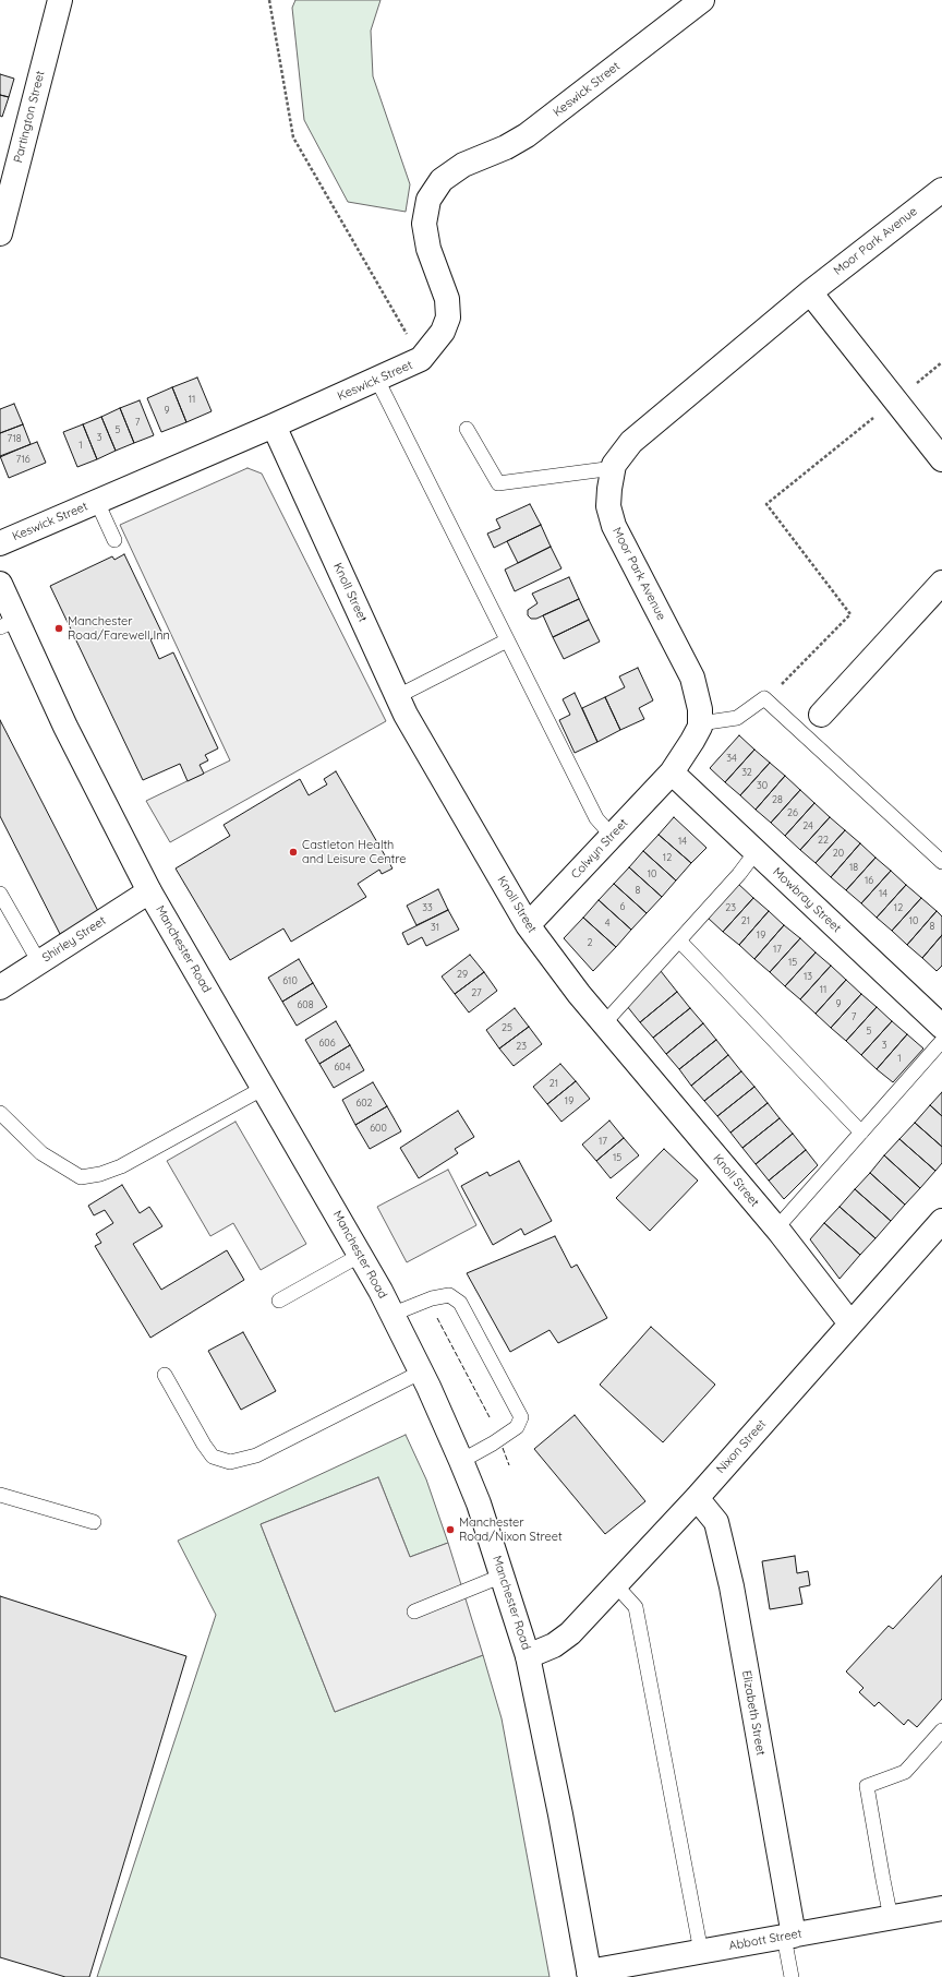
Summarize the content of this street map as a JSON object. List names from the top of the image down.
{
  "streets": {
    "street": [
      "Keswick Street",
      "Partington Street",
      "Moor Park Avenue",
      "Knoll Street",
      "Colwyn Street",
      "Mowbray Street",
      "Shirley Street",
      "Manchester Road",
      "Nixon Street",
      "Elizabeth Street",
      "Abbott Street"
    ]
  },
  "crossings": [
    ["Keswick Street", "Knoll Street"],
    ["Moor Park Avenue", "Colwyn Street"],
    ["Moor Park Avenue", "Mowbray Street"],
    ["Knoll Street", "Colwyn Street"],
    ["Knoll Street", "Nixon Street"],
    ["Colwyn Street", "Mowbray Street"],
    ["Shirley Street", "Manchester Road"],
    ["Manchester Road", "Nixon Street"],
    ["Manchester Road", "Abbott Street"],
    ["Nixon Street", "Elizabeth Street"],
    ["Elizabeth Street", "Abbott Street"]
  ],
  "places": ["Manchester Road/Farewell Inn", "Castleton Health and Leisure Centre", "Manchester Road/Nixon Street"],
  "house_numbers": [
    "11",
    "9",
    "7",
    "5",
    "3",
    "718",
    "1",
    "716",
    "34",
    "32",
    "30",
    "28",
    "26",
    "24",
    "22",
    "14",
    "20",
    "12",
    "18",
    "10",
    "16",
    "8",
    "14",
    "6",
    "33",
    "23",
    "12",
    "21",
    "10",
    "4",
    "8",
    "31",
    "19",
    "2",
    "17",
    "15",
    "29",
    "13",
    "610",
    "11",
    "27",
    "9",
    "608",
    "7",
    "25",
    "5",
    "606",
    "3",
    "23",
    "1",
    "604",
    "21",
    "19",
    "602",
    "600",
    "17",
    "15"
  ]
}
